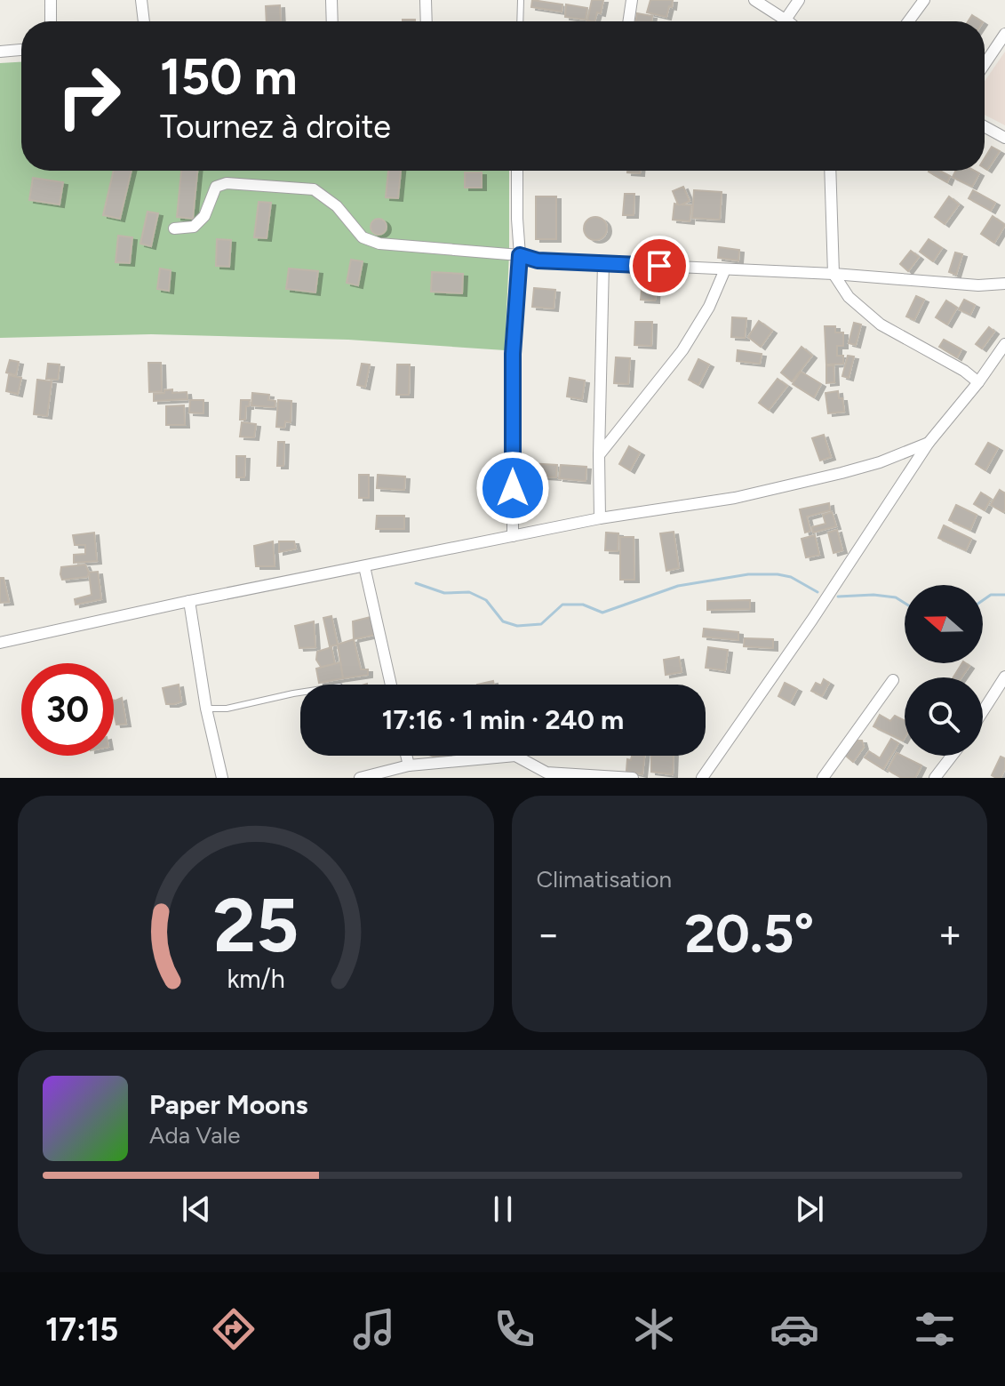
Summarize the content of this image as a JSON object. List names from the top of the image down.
{
  "north": "left",
  "page": {
    "turn": ["150 m", "Tournez à droite"],
    "limit": "30",
    "trip": "17:16 · 1 min · 240 m",
    "tile": "Climatisation",
    "heat": ["−", "20.5°", "+"],
    "song": ["Paper Moons", "Ada Vale"],
    "tabs": "17:15",
    "gauge": ["25", "km/h"]
  }
}
